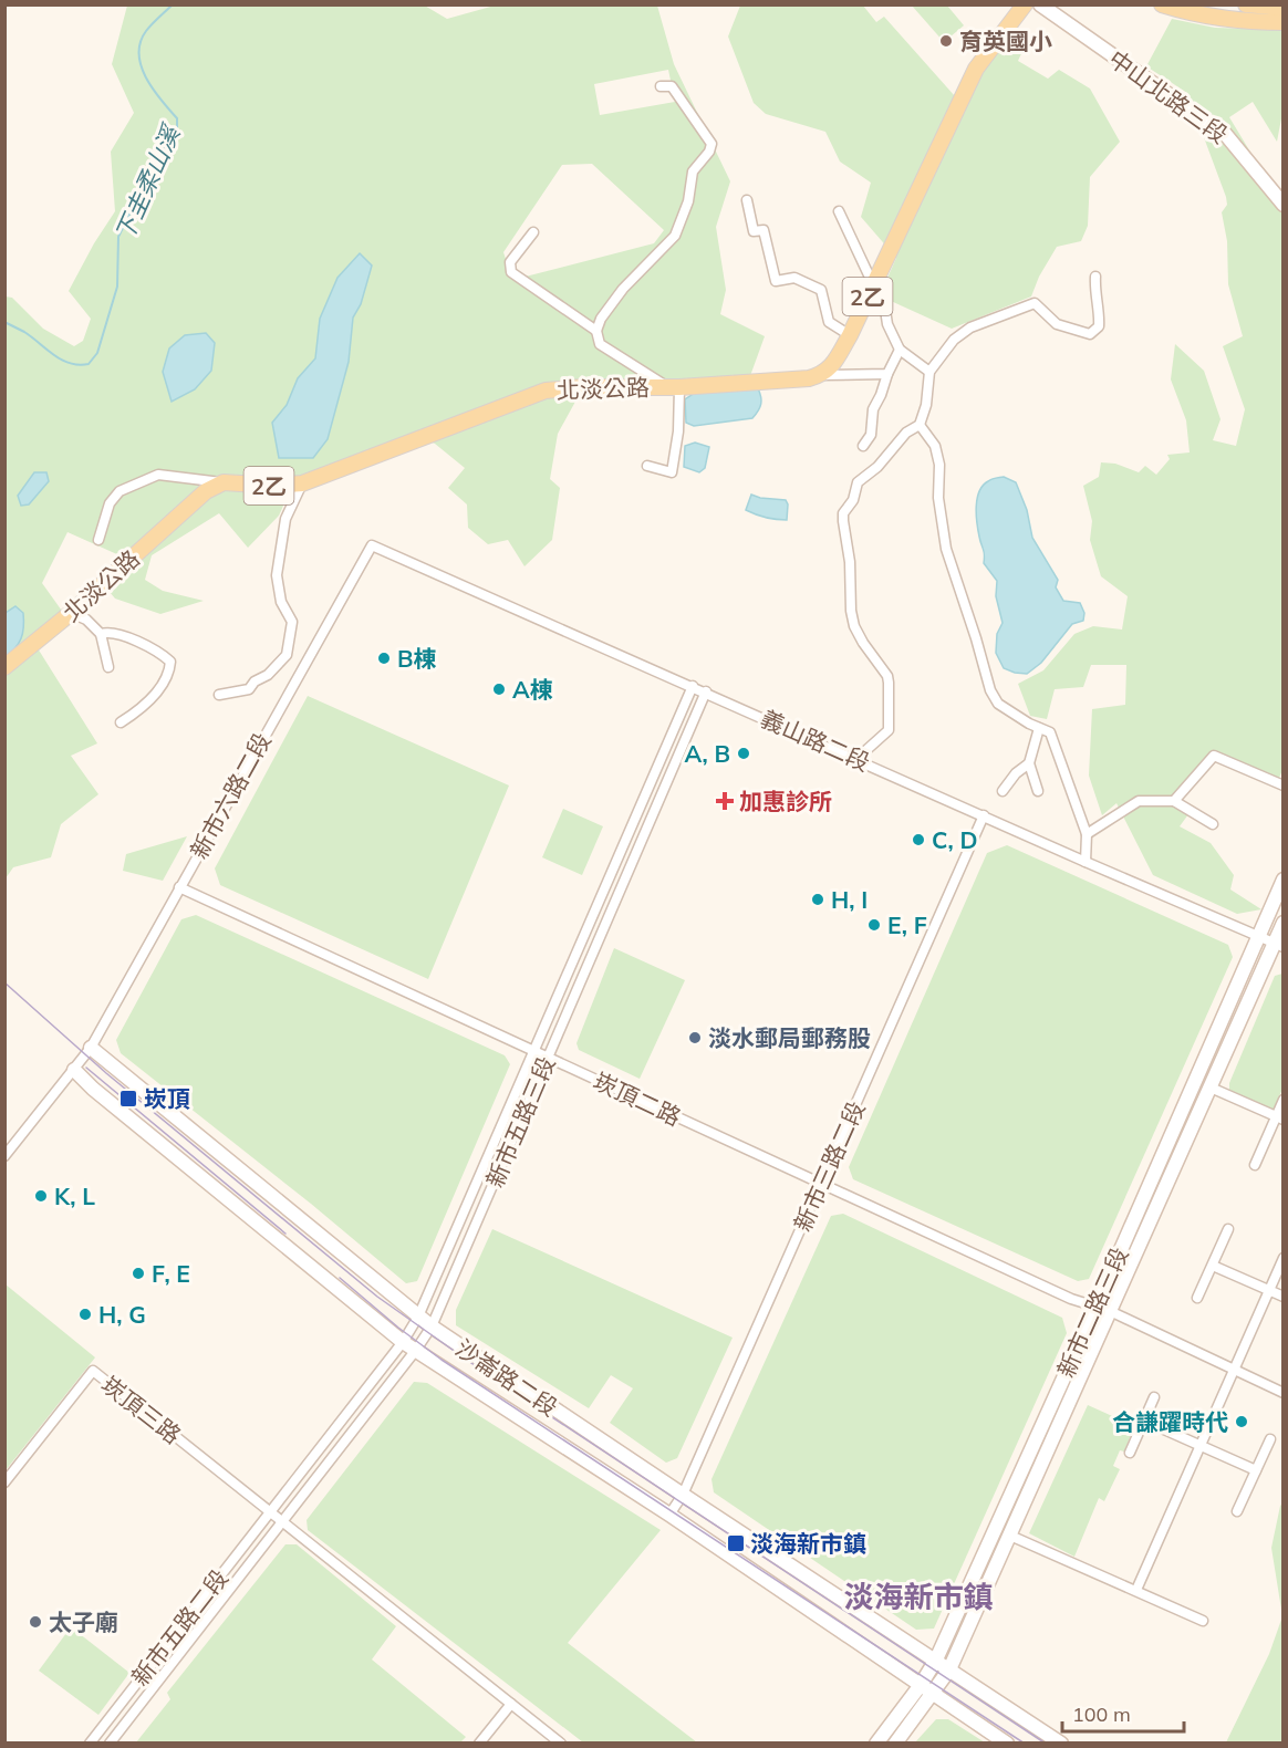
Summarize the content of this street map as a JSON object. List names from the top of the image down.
{
  "streets": {
    "main road": ["2乙", "北淡公路"],
    "street": [
      "中山北路三段",
      "義山路二段",
      "新市六路二段",
      "崁頂二路",
      "新市五路三段",
      "新市三路二段",
      "新市二路三段",
      "沙崙路二段",
      "崁頂三路",
      "新市五路二段"
    ]
  },
  "crossings": [
    ["2乙", "北淡公路"],
    ["義山路二段", "新市六路二段"],
    ["義山路二段", "新市五路三段"],
    ["義山路二段", "新市三路二段"],
    ["義山路二段", "新市二路三段"],
    ["新市六路二段", "崁頂二路"],
    ["新市六路二段", "沙崙路二段"],
    ["崁頂二路", "新市五路三段"],
    ["崁頂二路", "新市三路二段"],
    ["崁頂二路", "新市二路三段"],
    ["新市五路三段", "沙崙路二段"],
    ["新市五路三段", "崁頂三路"],
    ["新市五路三段", "新市五路二段"],
    ["新市三路二段", "沙崙路二段"],
    ["新市二路三段", "沙崙路二段"],
    ["崁頂三路", "新市五路二段"]
  ],
  "districts": ["淡海新市鎮"],
  "water": ["下圭柔山溪"],
  "places": {
    "other": [
      "育英國小",
      "B棟",
      "A棟",
      "A, B",
      "C, D",
      "H, I",
      "E, F",
      "淡水郵局郵務股",
      "K, L",
      "F, E",
      "H, G",
      "合謙躍時代",
      "太子廟"
    ],
    "health": ["加惠診所"],
    "transit": ["崁頂", "淡海新市鎮"]
  },
  "scale_bar": "100 m"
}
